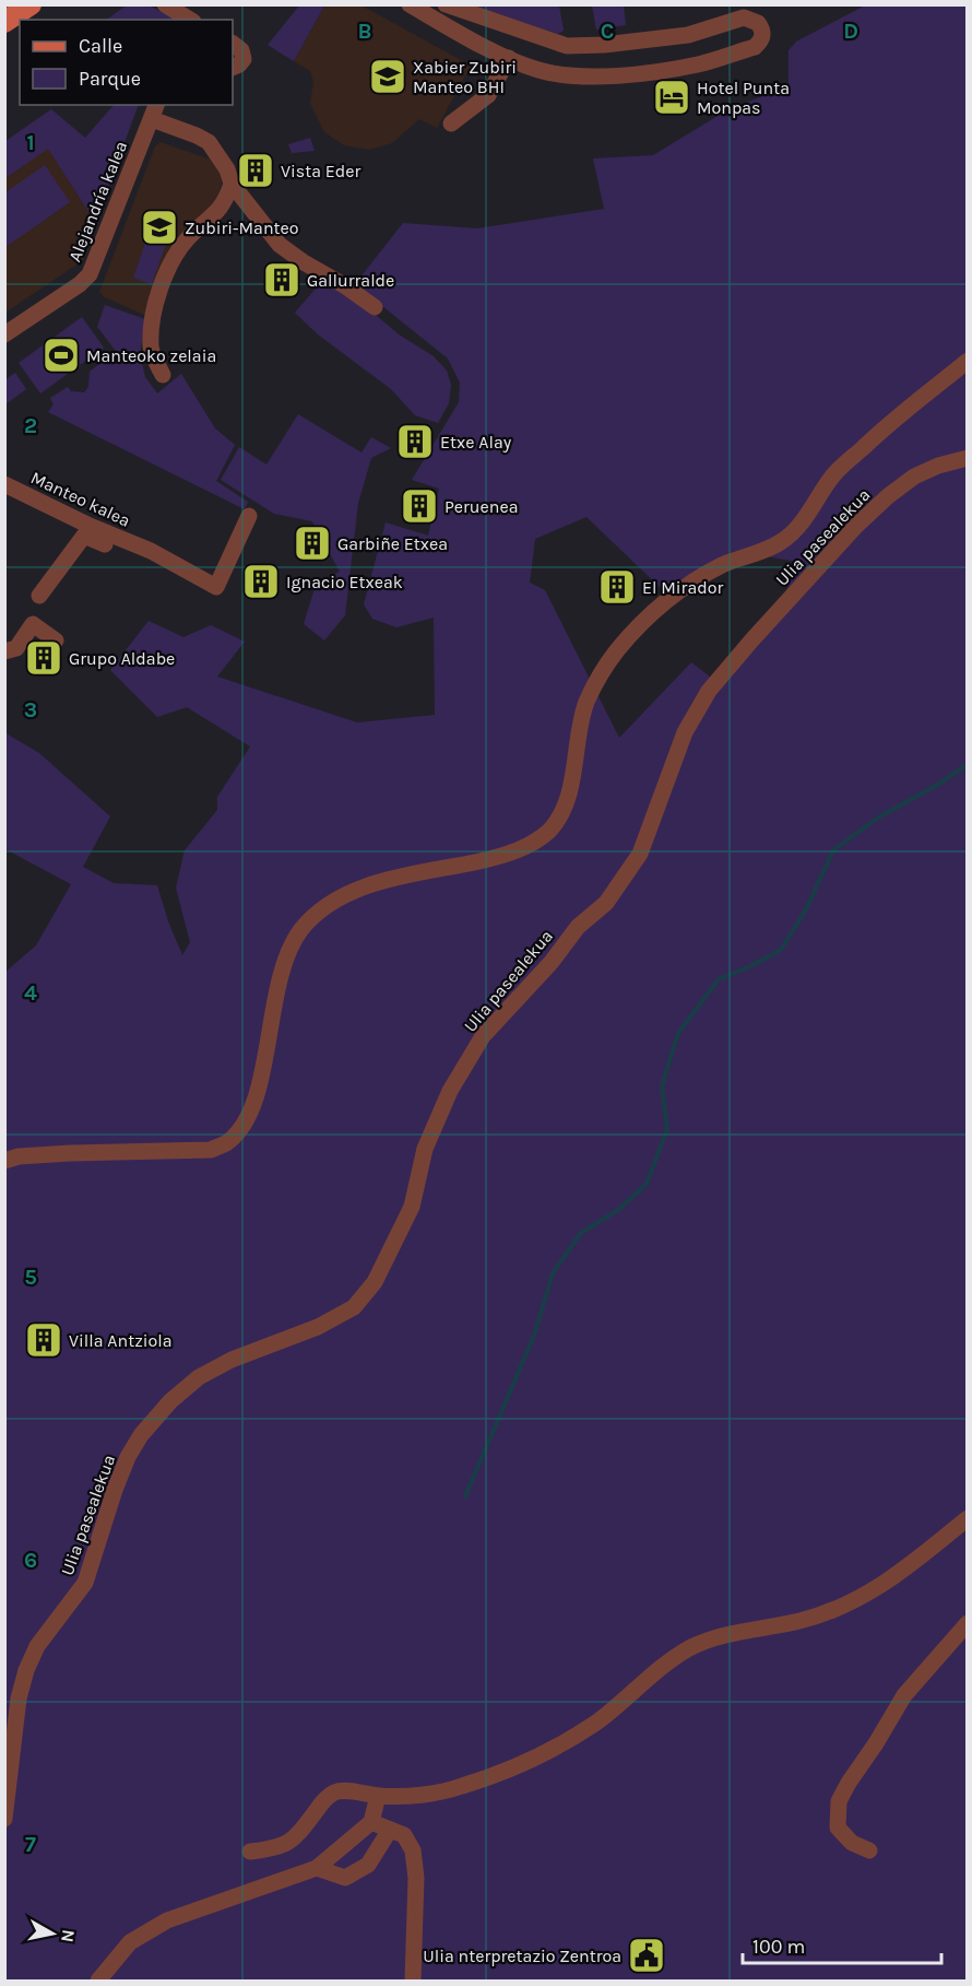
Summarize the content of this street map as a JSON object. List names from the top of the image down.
{
  "streets": {
    "street": ["Alejandría kalea", "Manteo kalea", "Ulia pasealekua"]
  },
  "places": {
    "school or university": ["Xabier Zubiri Manteo BHI", "Zubiri-Manteo"],
    "hotel": ["Hotel Punta Monpas"],
    "building": [
      "Vista Eder",
      "Gallurralde",
      "Etxe Alay",
      "Peruenea",
      "Garbiñe Etxea",
      "Ignacio Etxeak",
      "El Mirador",
      "Grupo Aldabe",
      "Villa Antziola"
    ],
    "sports": ["Manteoko zelaia"],
    "public building": ["Ulia nterpretazio Zentroa"]
  },
  "legend": ["Calle", "Parque"],
  "scale_bar": "100 m",
  "north": "right",
  "grid": {
    "columns": ["B", "C", "D"],
    "rows": [
      "1",
      "2",
      "3",
      "4",
      "5",
      "6",
      "7"
    ]
  }
}
